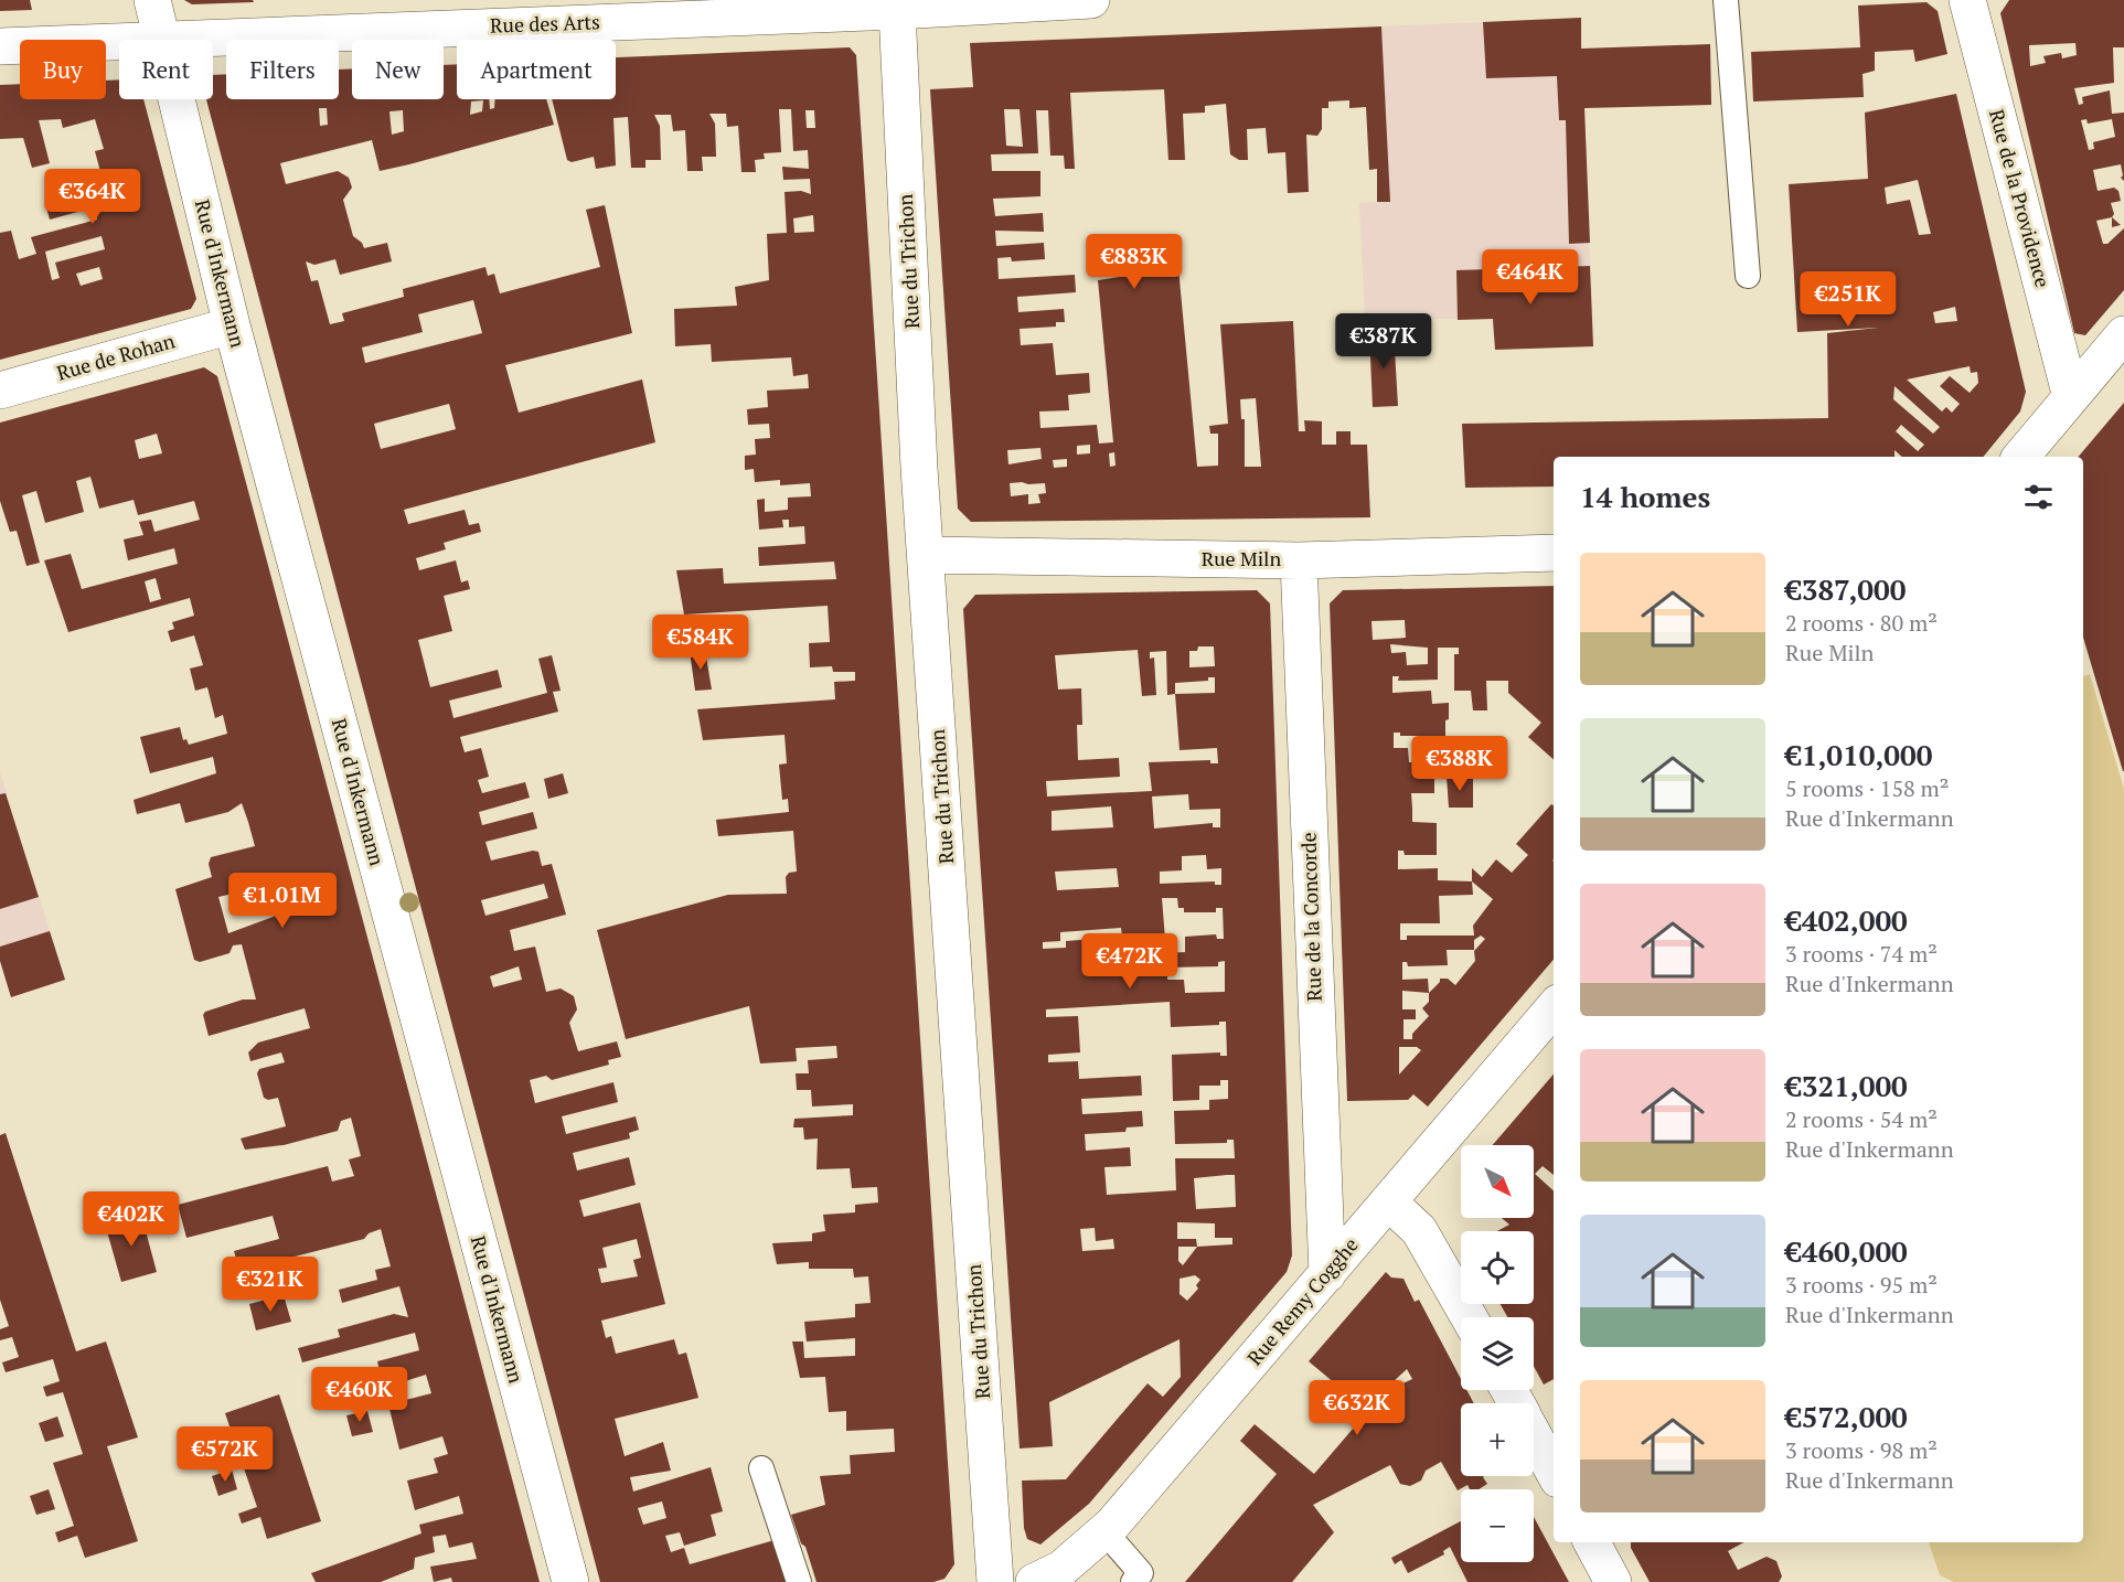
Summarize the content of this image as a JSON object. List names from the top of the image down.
{
  "streets": {
    "street": [
      "Rue des Arts",
      "Rue de la Providence",
      "Rue du Trichon",
      "Rue d'Inkermann",
      "Rue de Rohan",
      "Rue Miln",
      "Rue de la Concorde",
      "Rue Remy Cogghe"
    ]
  },
  "crossings": [
    ["Rue des Arts", "Rue du Trichon"],
    ["Rue des Arts", "Rue d'Inkermann"],
    ["Rue du Trichon", "Rue Miln"],
    ["Rue d'Inkermann", "Rue de Rohan"],
    ["Rue Miln", "Rue de la Concorde"],
    ["Rue de la Concorde", "Rue Remy Cogghe"]
  ],
  "north": "bottom right",
  "page": {
    "chip": [
      "Buy",
      "Rent",
      "Filters",
      "New",
      "Apartment"
    ],
    "price": [
      "€364K",
      "€883K",
      "€464K",
      "€251K",
      "€387K",
      "€584K",
      "€388K",
      "€1.01M",
      "€472K",
      "€402K",
      "€321K",
      "€460K",
      "€632K",
      "€572K"
    ],
    "heading": "14 homes",
    "list": [
      {
        "name": "€387,000",
        "note": "2 rooms · 80 m² · Rue Miln"
      },
      {
        "name": "€1,010,000",
        "note": "5 rooms · 158 m² · Rue d'Inkermann"
      },
      {
        "name": "€402,000",
        "note": "3 rooms · 74 m² · Rue d'Inkermann"
      },
      {
        "name": "€321,000",
        "note": "2 rooms · 54 m² · Rue d'Inkermann"
      },
      {
        "name": "€460,000",
        "note": "3 rooms · 95 m² · Rue d'Inkermann"
      },
      {
        "name": "€572,000",
        "note": "3 rooms · 98 m² · Rue d'Inkermann"
      }
    ],
    "map_buttons": ["+", "−"]
  }
}
